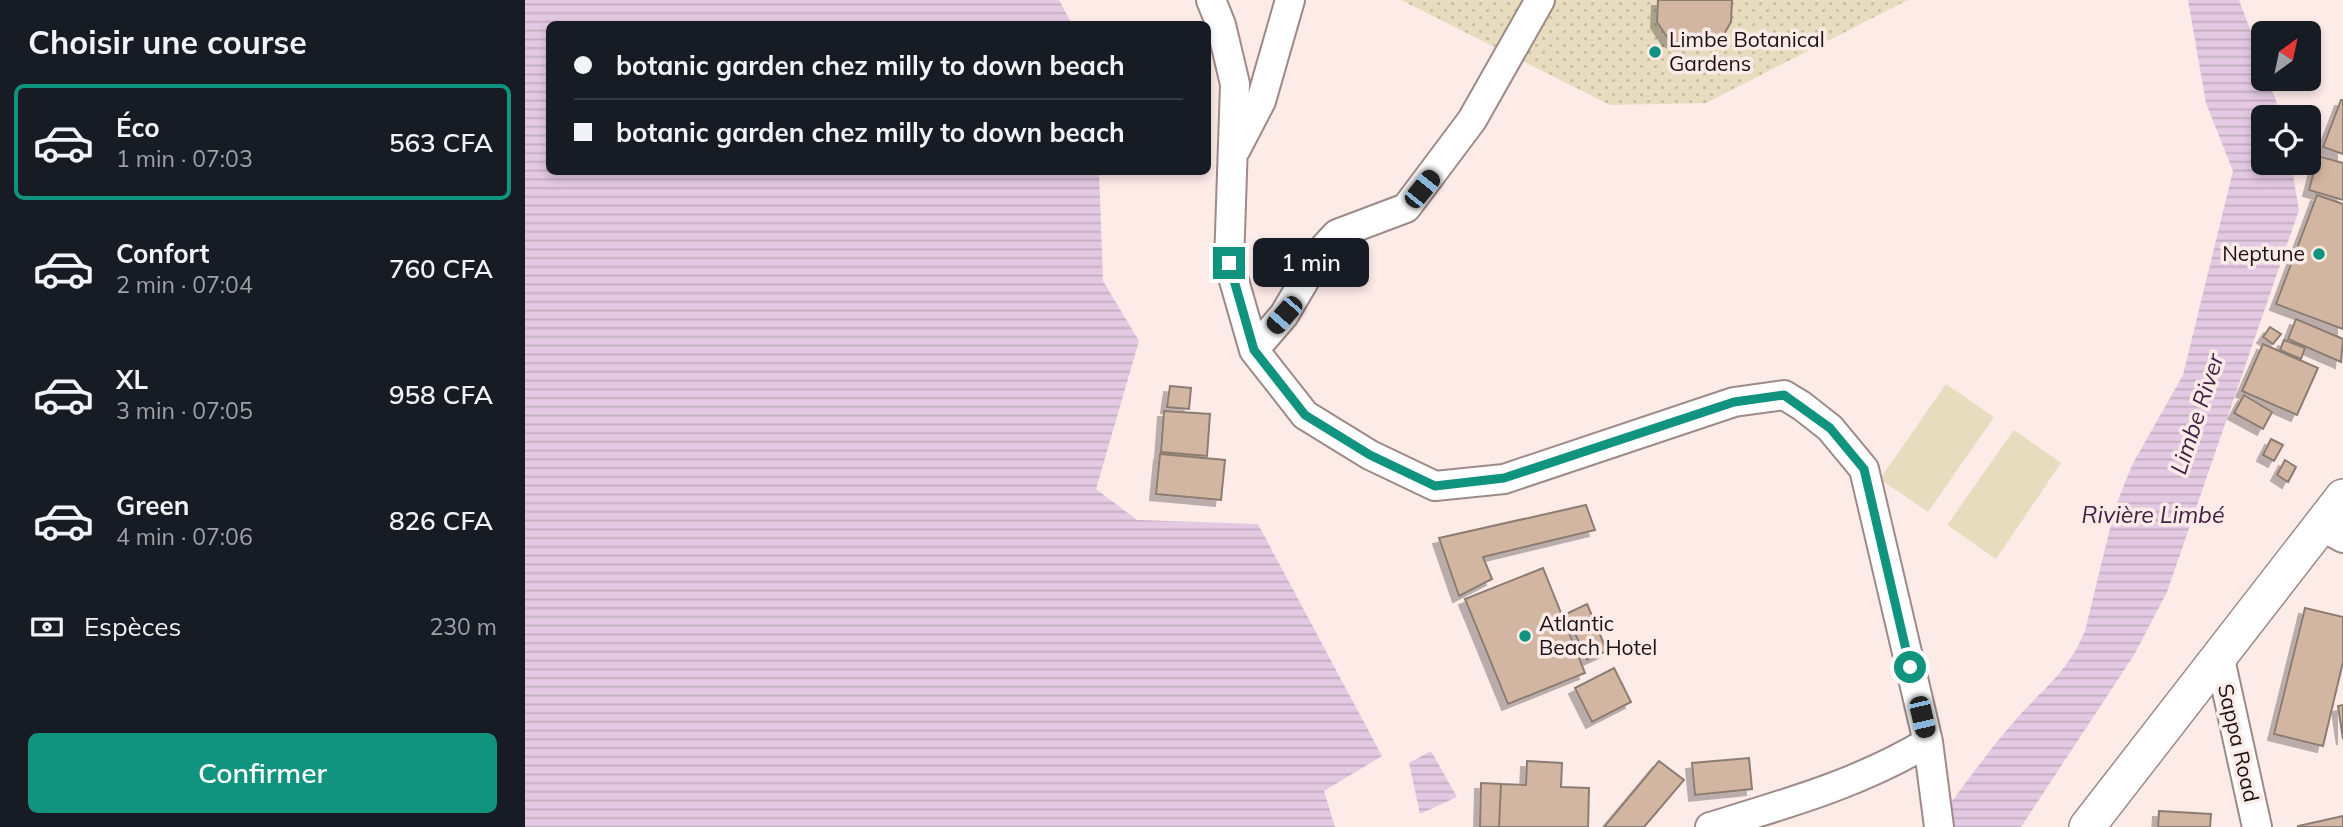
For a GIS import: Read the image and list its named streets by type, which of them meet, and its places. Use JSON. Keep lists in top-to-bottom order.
{
  "streets": {
    "street": ["Sappa Road"]
  },
  "water": ["Limbe River", "Rivière Limbé"],
  "places": ["Limbe Botanical Gardens", "Neptune", "Atlantic Beach Hotel"],
  "north": "top right",
  "page": {
    "heading": "Choisir une course",
    "banner": ["botanic garden chez milly to down beach", "botanic garden chez milly to down beach"],
    "list": [
      {
        "name": "Éco",
        "note": "1 min · 07:03",
        "value": "563 CFA"
      },
      {
        "name": "Confort",
        "note": "2 min · 07:04",
        "value": "760 CFA"
      },
      {
        "name": "XL",
        "note": "3 min · 07:05",
        "value": "958 CFA"
      },
      {
        "name": "Green",
        "note": "4 min · 07:06",
        "value": "826 CFA"
      }
    ],
    "bubble": "1 min",
    "pay": ["Espèces", "230 m"],
    "buttons": "Confirmer"
  }
}
